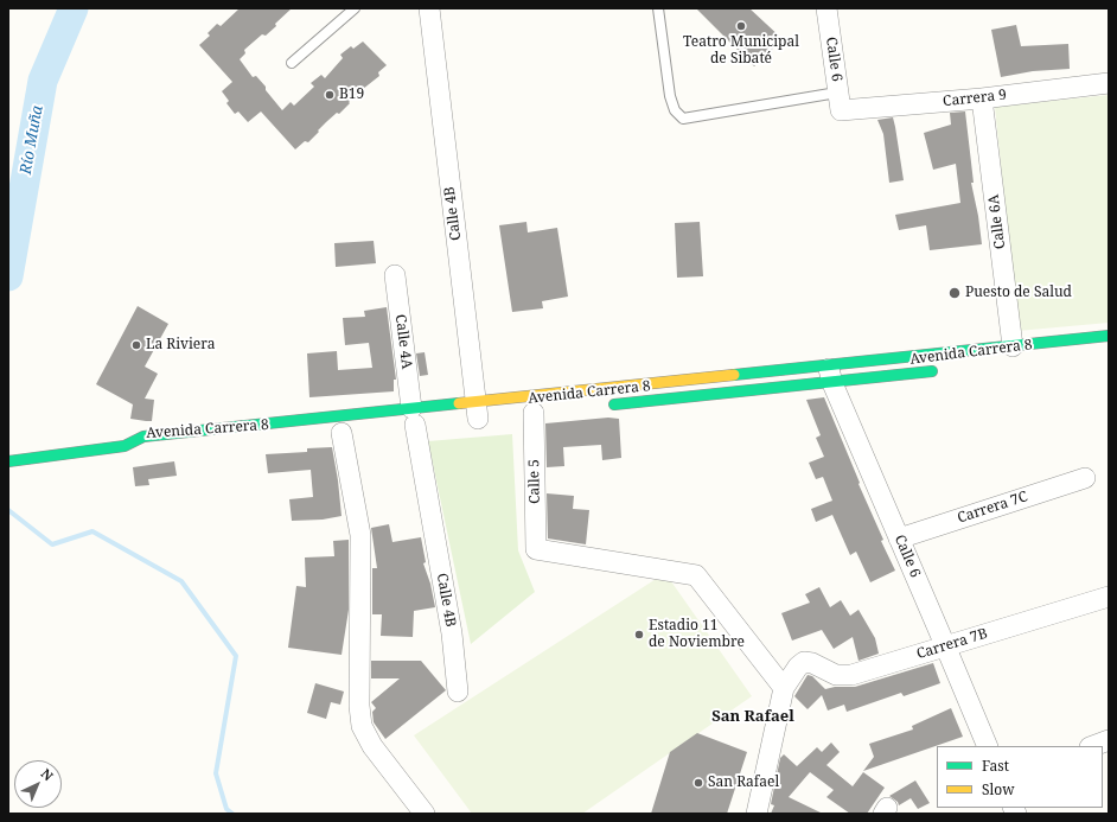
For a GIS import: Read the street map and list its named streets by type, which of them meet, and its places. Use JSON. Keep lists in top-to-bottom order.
{
  "streets": {
    "street": [
      "Calle 6",
      "Carrera 9",
      "Calle 4B",
      "Calle 6A",
      "Calle 4A",
      "Avenida Carrera 8",
      "Calle 5",
      "Carrera 7C",
      "Carrera 7B"
    ]
  },
  "crossings": [
    ["Calle 6", "Carrera 9"],
    ["Calle 6", "Avenida Carrera 8"],
    ["Calle 6", "Carrera 7C"],
    ["Calle 6", "Carrera 7B"],
    ["Carrera 9", "Calle 6A"],
    ["Calle 4B", "Calle 4A"],
    ["Calle 4B", "Avenida Carrera 8"],
    ["Calle 6A", "Avenida Carrera 8"],
    ["Calle 4A", "Avenida Carrera 8"],
    ["Calle 5", "Carrera 7B"]
  ],
  "districts": ["San Rafael"],
  "water": ["Río Muña"],
  "places": [
    "Teatro Municipal de Sibaté",
    "B19",
    "Puesto de Salud",
    "La Riviera",
    "Estadio 11 de Noviembre",
    "San Rafael"
  ],
  "legend": ["Fast", "Slow"],
  "north": "top right"
}
